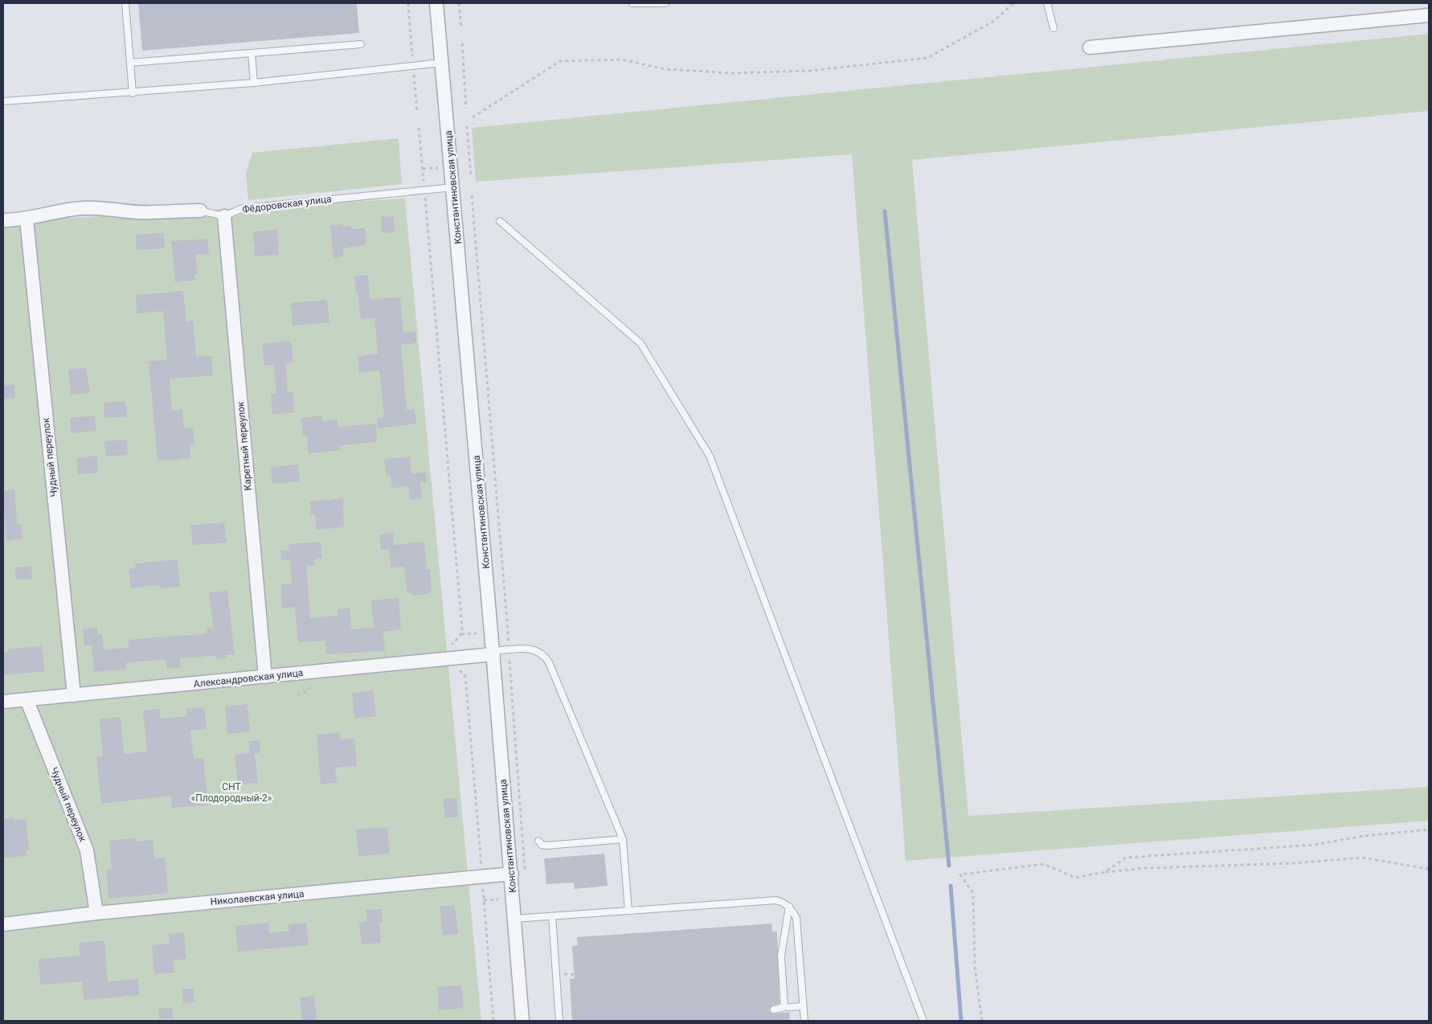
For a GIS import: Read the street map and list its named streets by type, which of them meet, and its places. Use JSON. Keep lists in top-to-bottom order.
{
  "streets": {
    "street": [
      "Константиновская улица",
      "Каретный переулок",
      "Чудный переулок",
      "Александровская улица",
      "Николаевская улица"
    ],
    "lane": ["Фёдоровская улица"]
  },
  "crossings": [
    ["Константиновская улица", "Фёдоровская улица"],
    ["Константиновская улица", "Александровская улица"],
    ["Константиновская улица", "Николаевская улица"],
    ["Фёдоровская улица", "Каретный переулок"],
    ["Каретный переулок", "Александровская улица"],
    ["Чудный переулок", "Александровская улица"],
    ["Чудный переулок", "Николаевская улица"]
  ],
  "parks": ["СНТ «Плодородный-2»"]
}
